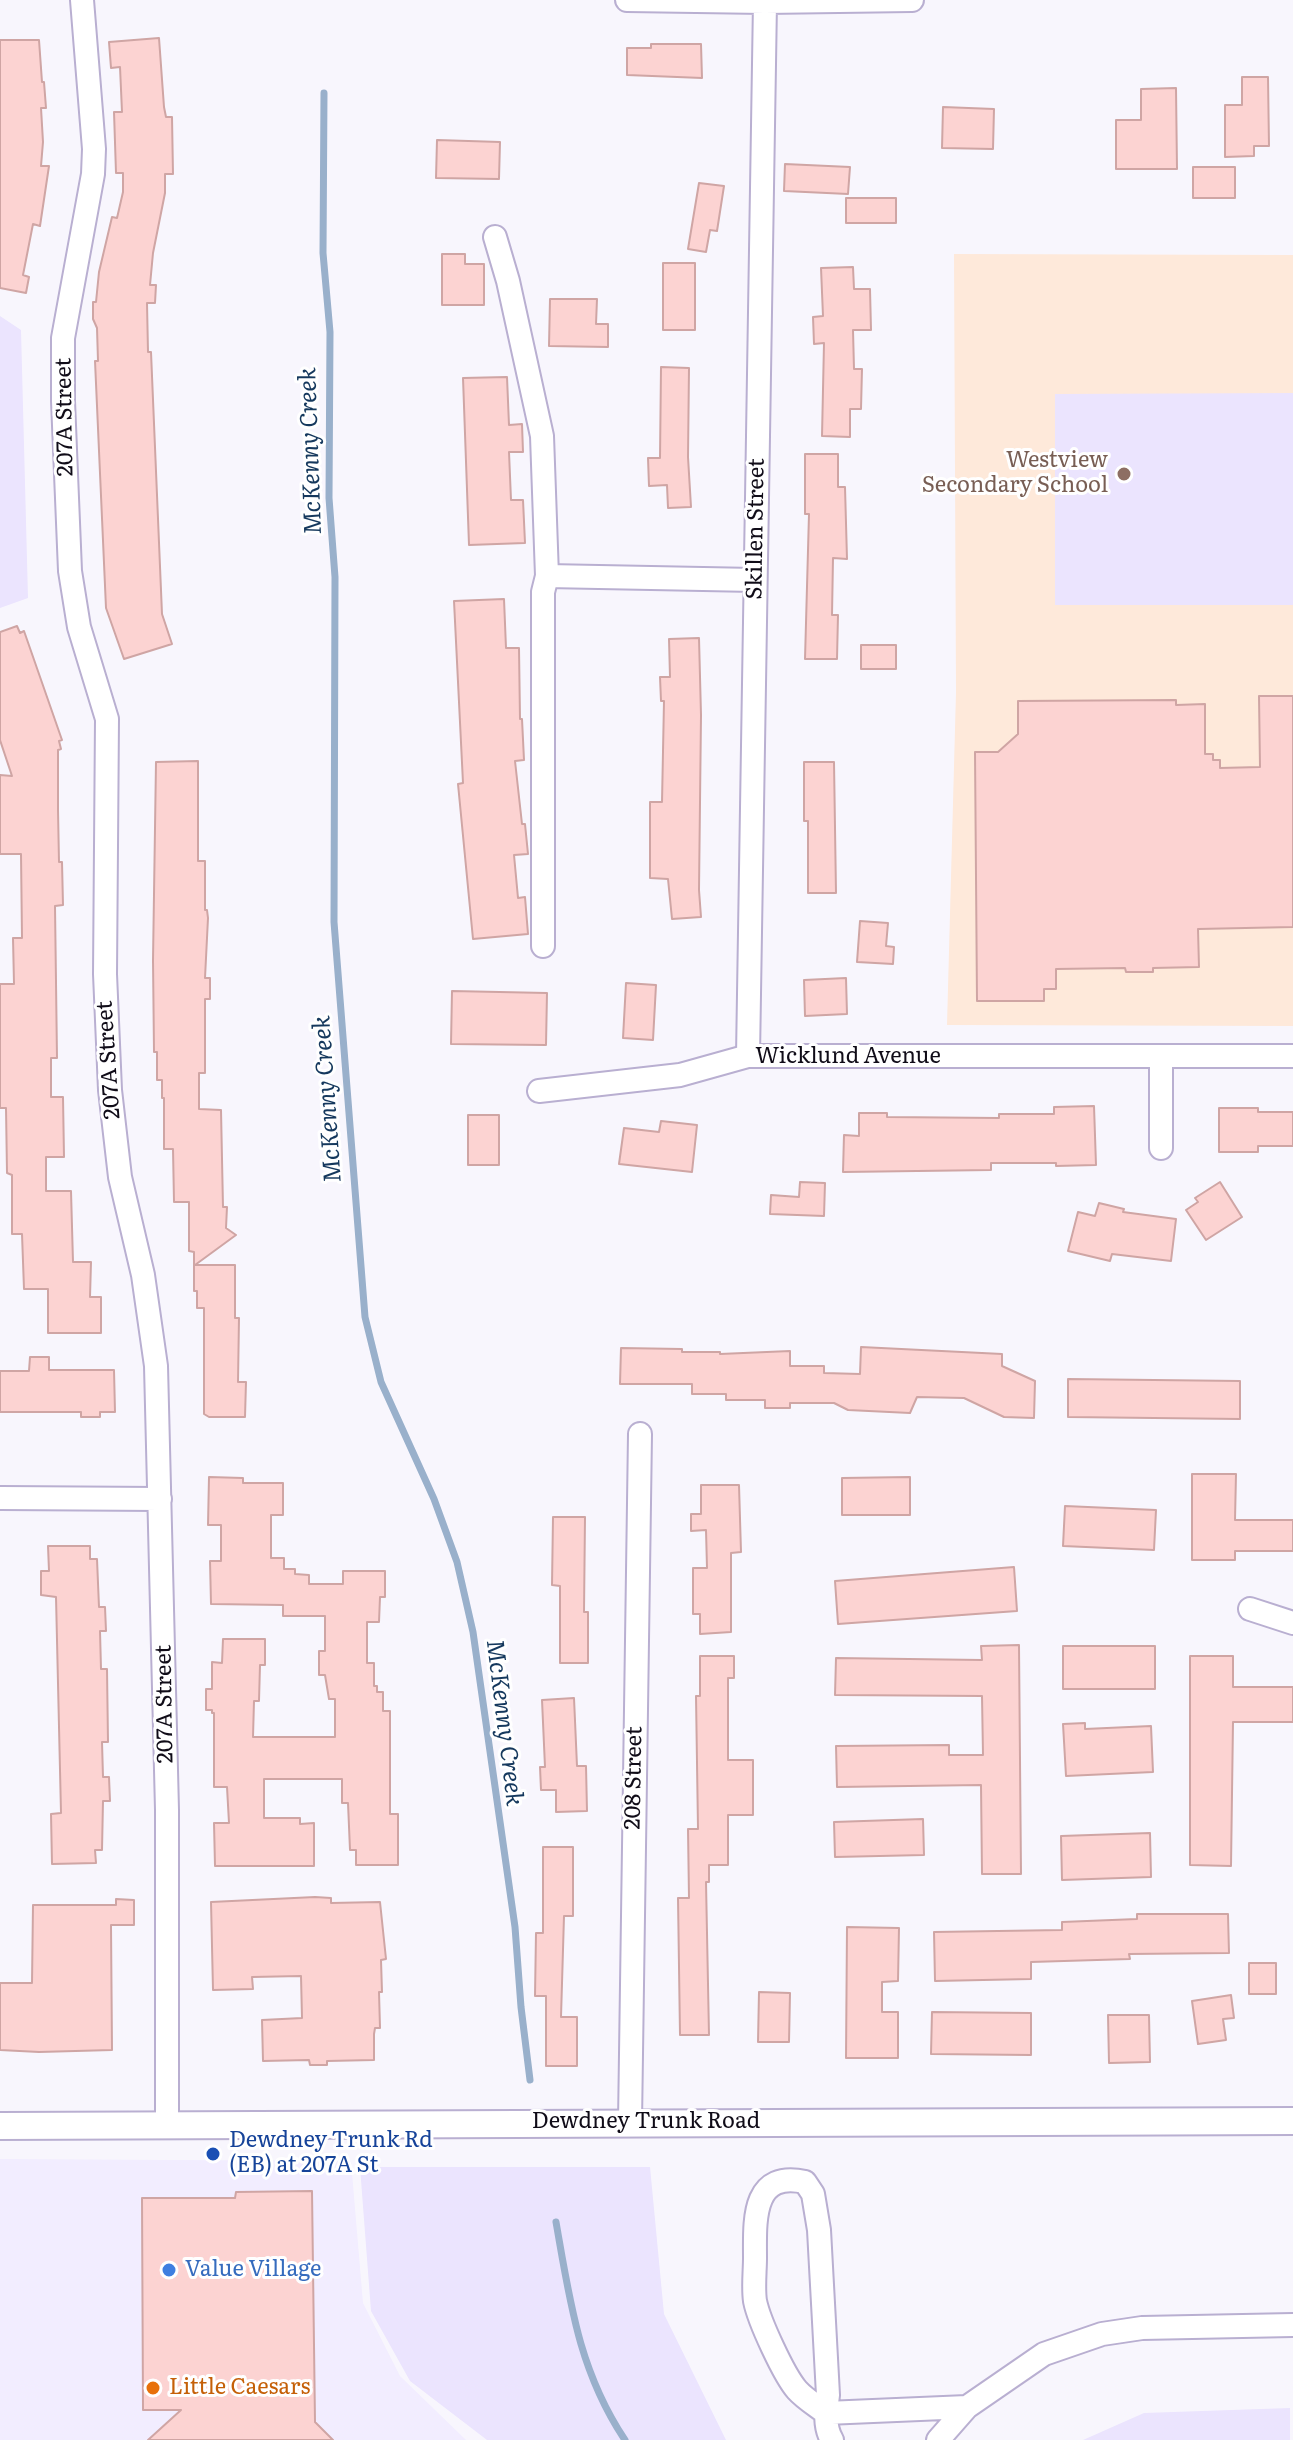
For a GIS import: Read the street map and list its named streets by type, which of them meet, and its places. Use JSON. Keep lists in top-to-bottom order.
{
  "streets": {
    "main road": ["Dewdney Trunk Road"],
    "street": [
      "207A Street",
      "Skillen Street",
      "Wicklund Avenue",
      "208 Street"
    ]
  },
  "crossings": [
    ["207A Street", "Dewdney Trunk Road"],
    ["Skillen Street", "Wicklund Avenue"],
    ["208 Street", "Dewdney Trunk Road"]
  ],
  "water": ["McKenny Creek"],
  "places": [
    "Westview Secondary School",
    "Dewdney Trunk Rd (EB) at 207A St",
    "Value Village",
    "Little Caesars"
  ]
}
